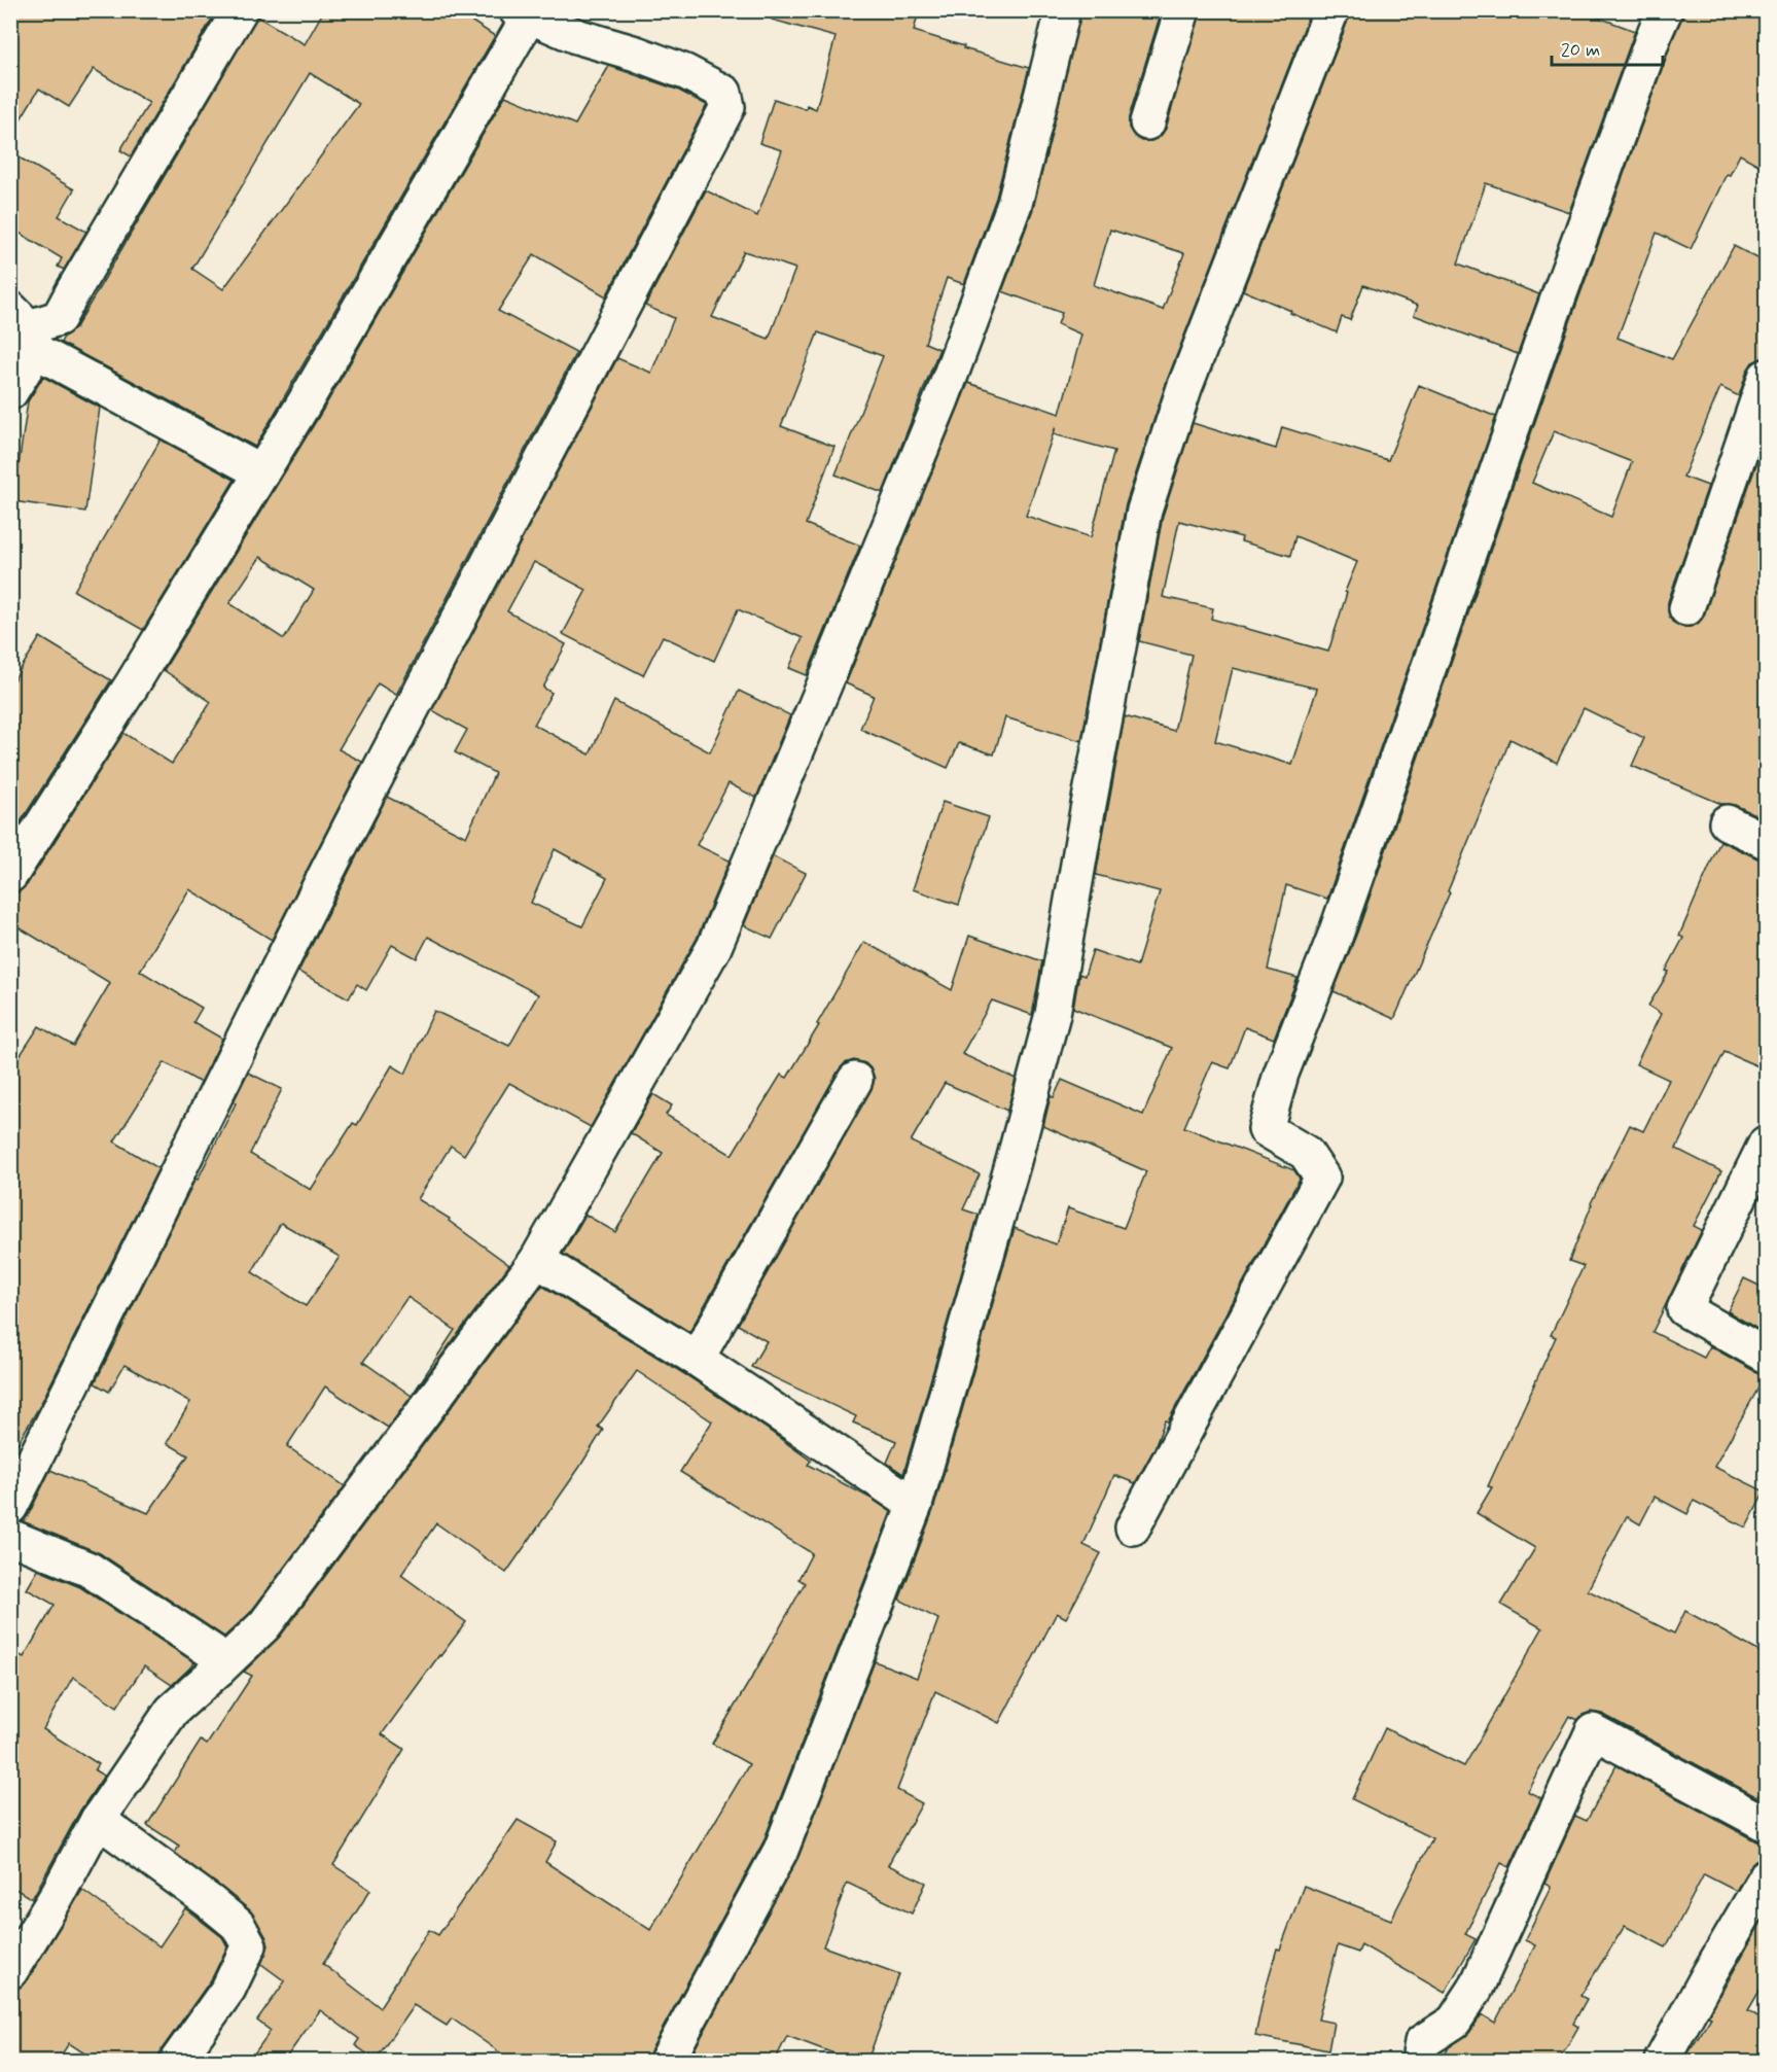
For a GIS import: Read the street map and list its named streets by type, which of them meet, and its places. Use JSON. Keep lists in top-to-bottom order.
{
  "scale_bar": "20 m"
}
